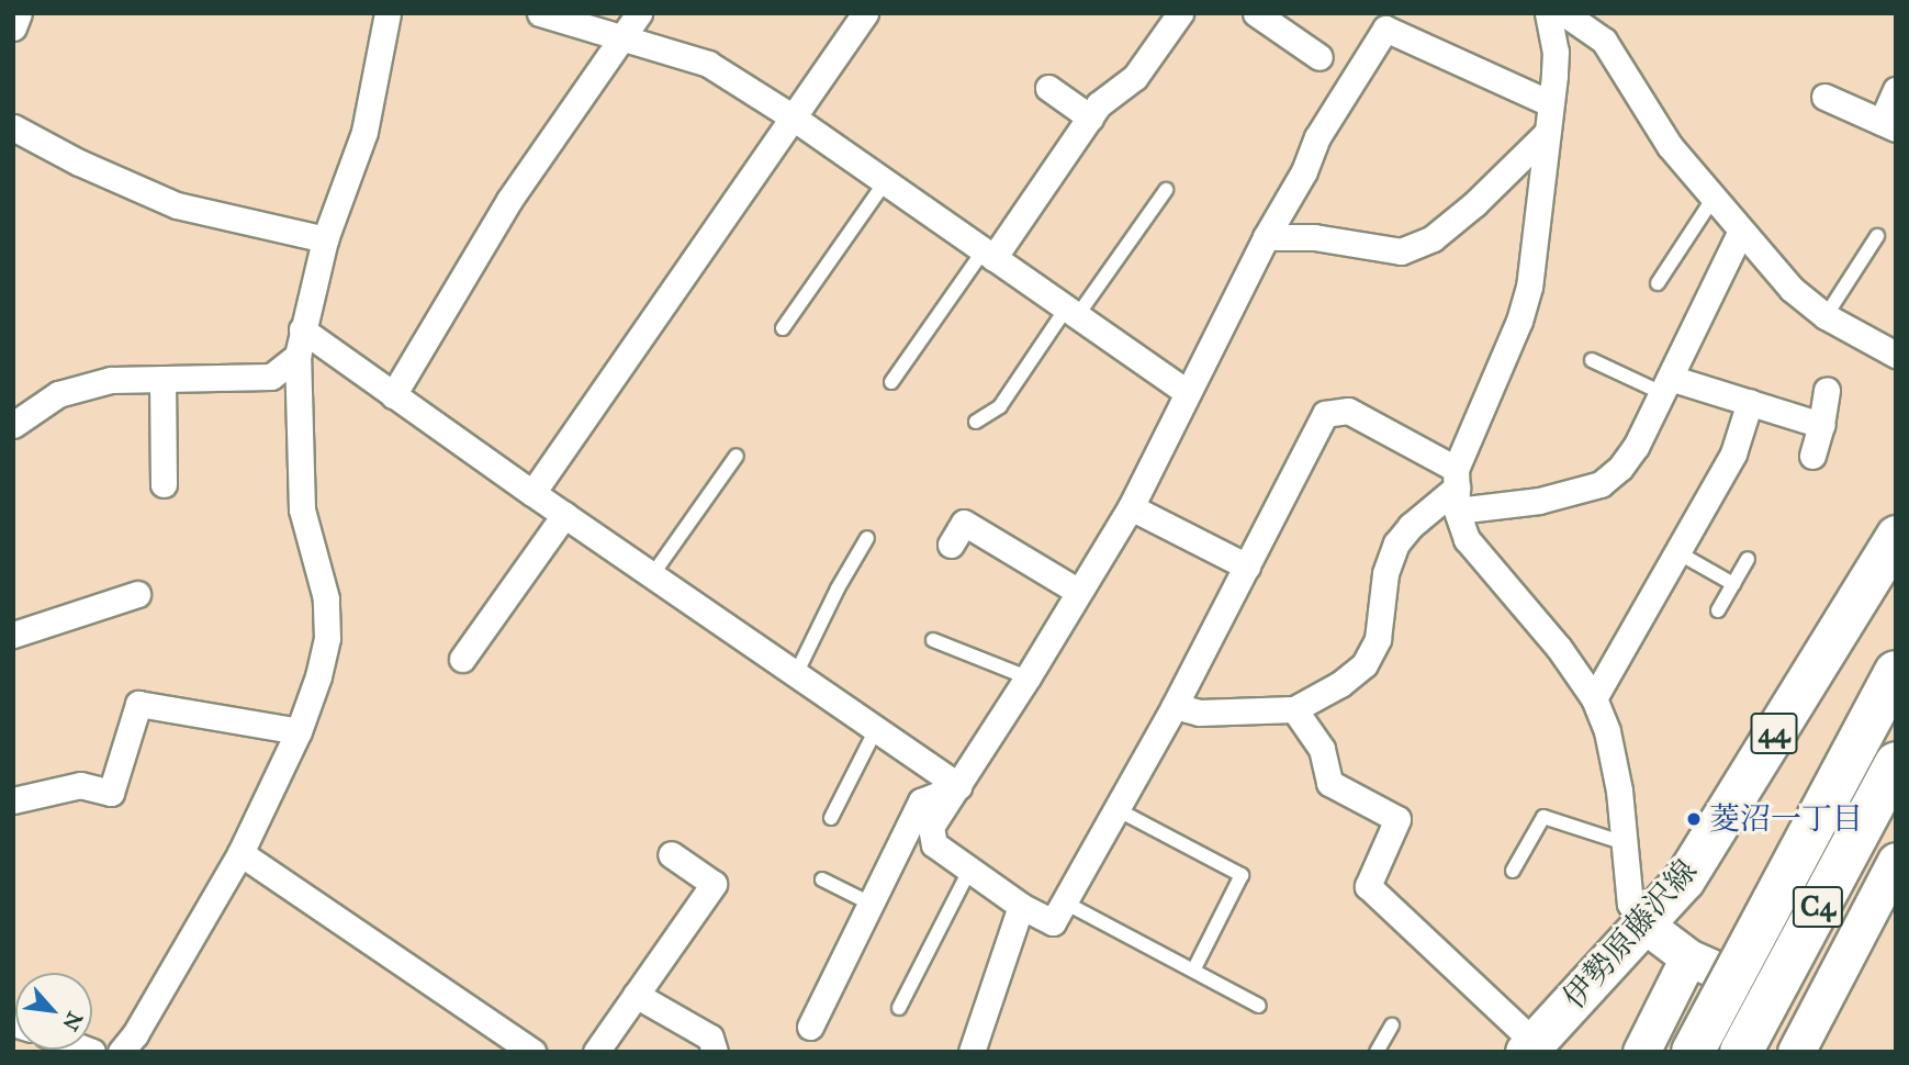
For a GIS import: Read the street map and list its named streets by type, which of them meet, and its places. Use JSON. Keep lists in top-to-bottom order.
{
  "streets": {
    "highway": ["C4"],
    "main road": ["44", "伊勢原藤沢線"]
  },
  "places": ["菱沼一丁目"],
  "north": "bottom right"
}
